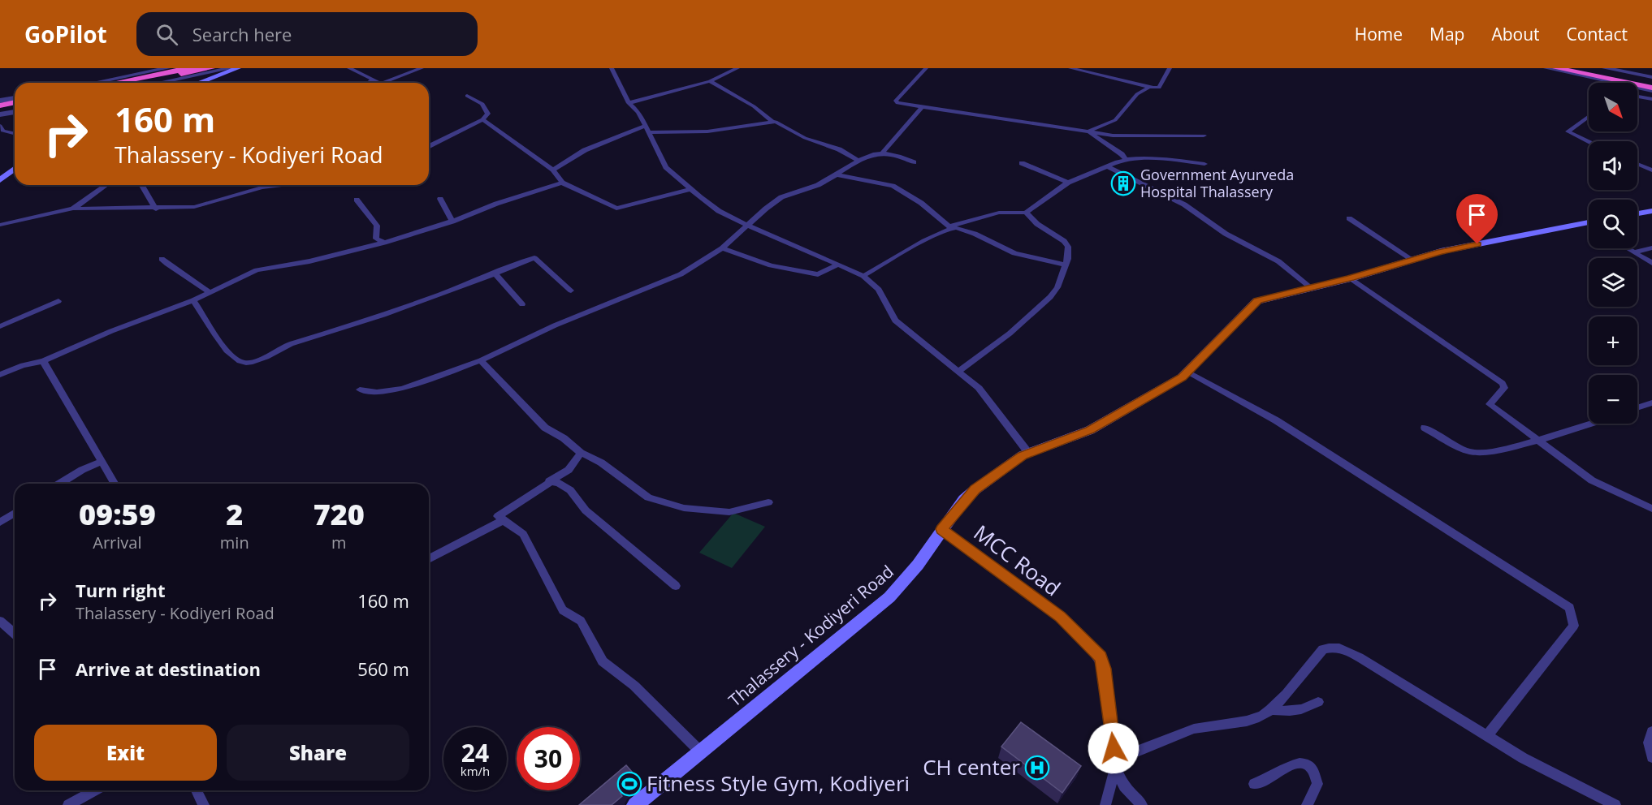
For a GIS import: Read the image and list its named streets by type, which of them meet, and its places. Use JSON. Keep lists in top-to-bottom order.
{
  "streets": {
    "main road": ["Thalassery - Kodiyeri Road"],
    "street": ["MCC Road"]
  },
  "crossings": [
    ["MCC Road", "Thalassery - Kodiyeri Road"]
  ],
  "places": {
    "building": ["Government Ayurveda Hospital Thalassery"],
    "hospital": ["CH center"],
    "sports": ["Fitness Style Gym, Kodiyeri"]
  },
  "north": "bottom right",
  "page": {
    "header": "GoPilot",
    "search": "Search here",
    "nav": [
      "Home",
      "Map",
      "About",
      "Contact"
    ],
    "map_buttons": ["+", "−"],
    "turn": ["160 m", "Thalassery - Kodiyeri Road"],
    "eta": [
      "09:59",
      "Arrival",
      "2",
      "min",
      "720",
      "m"
    ],
    "list": [
      {
        "name": "Turn right",
        "note": "Thalassery - Kodiyeri Road",
        "value": "160 m"
      },
      {
        "name": "Arrive at destination",
        "value": "560 m"
      }
    ],
    "buttons": ["Exit", "Share"],
    "speed": "24 km/h",
    "limit": "30"
  }
}
